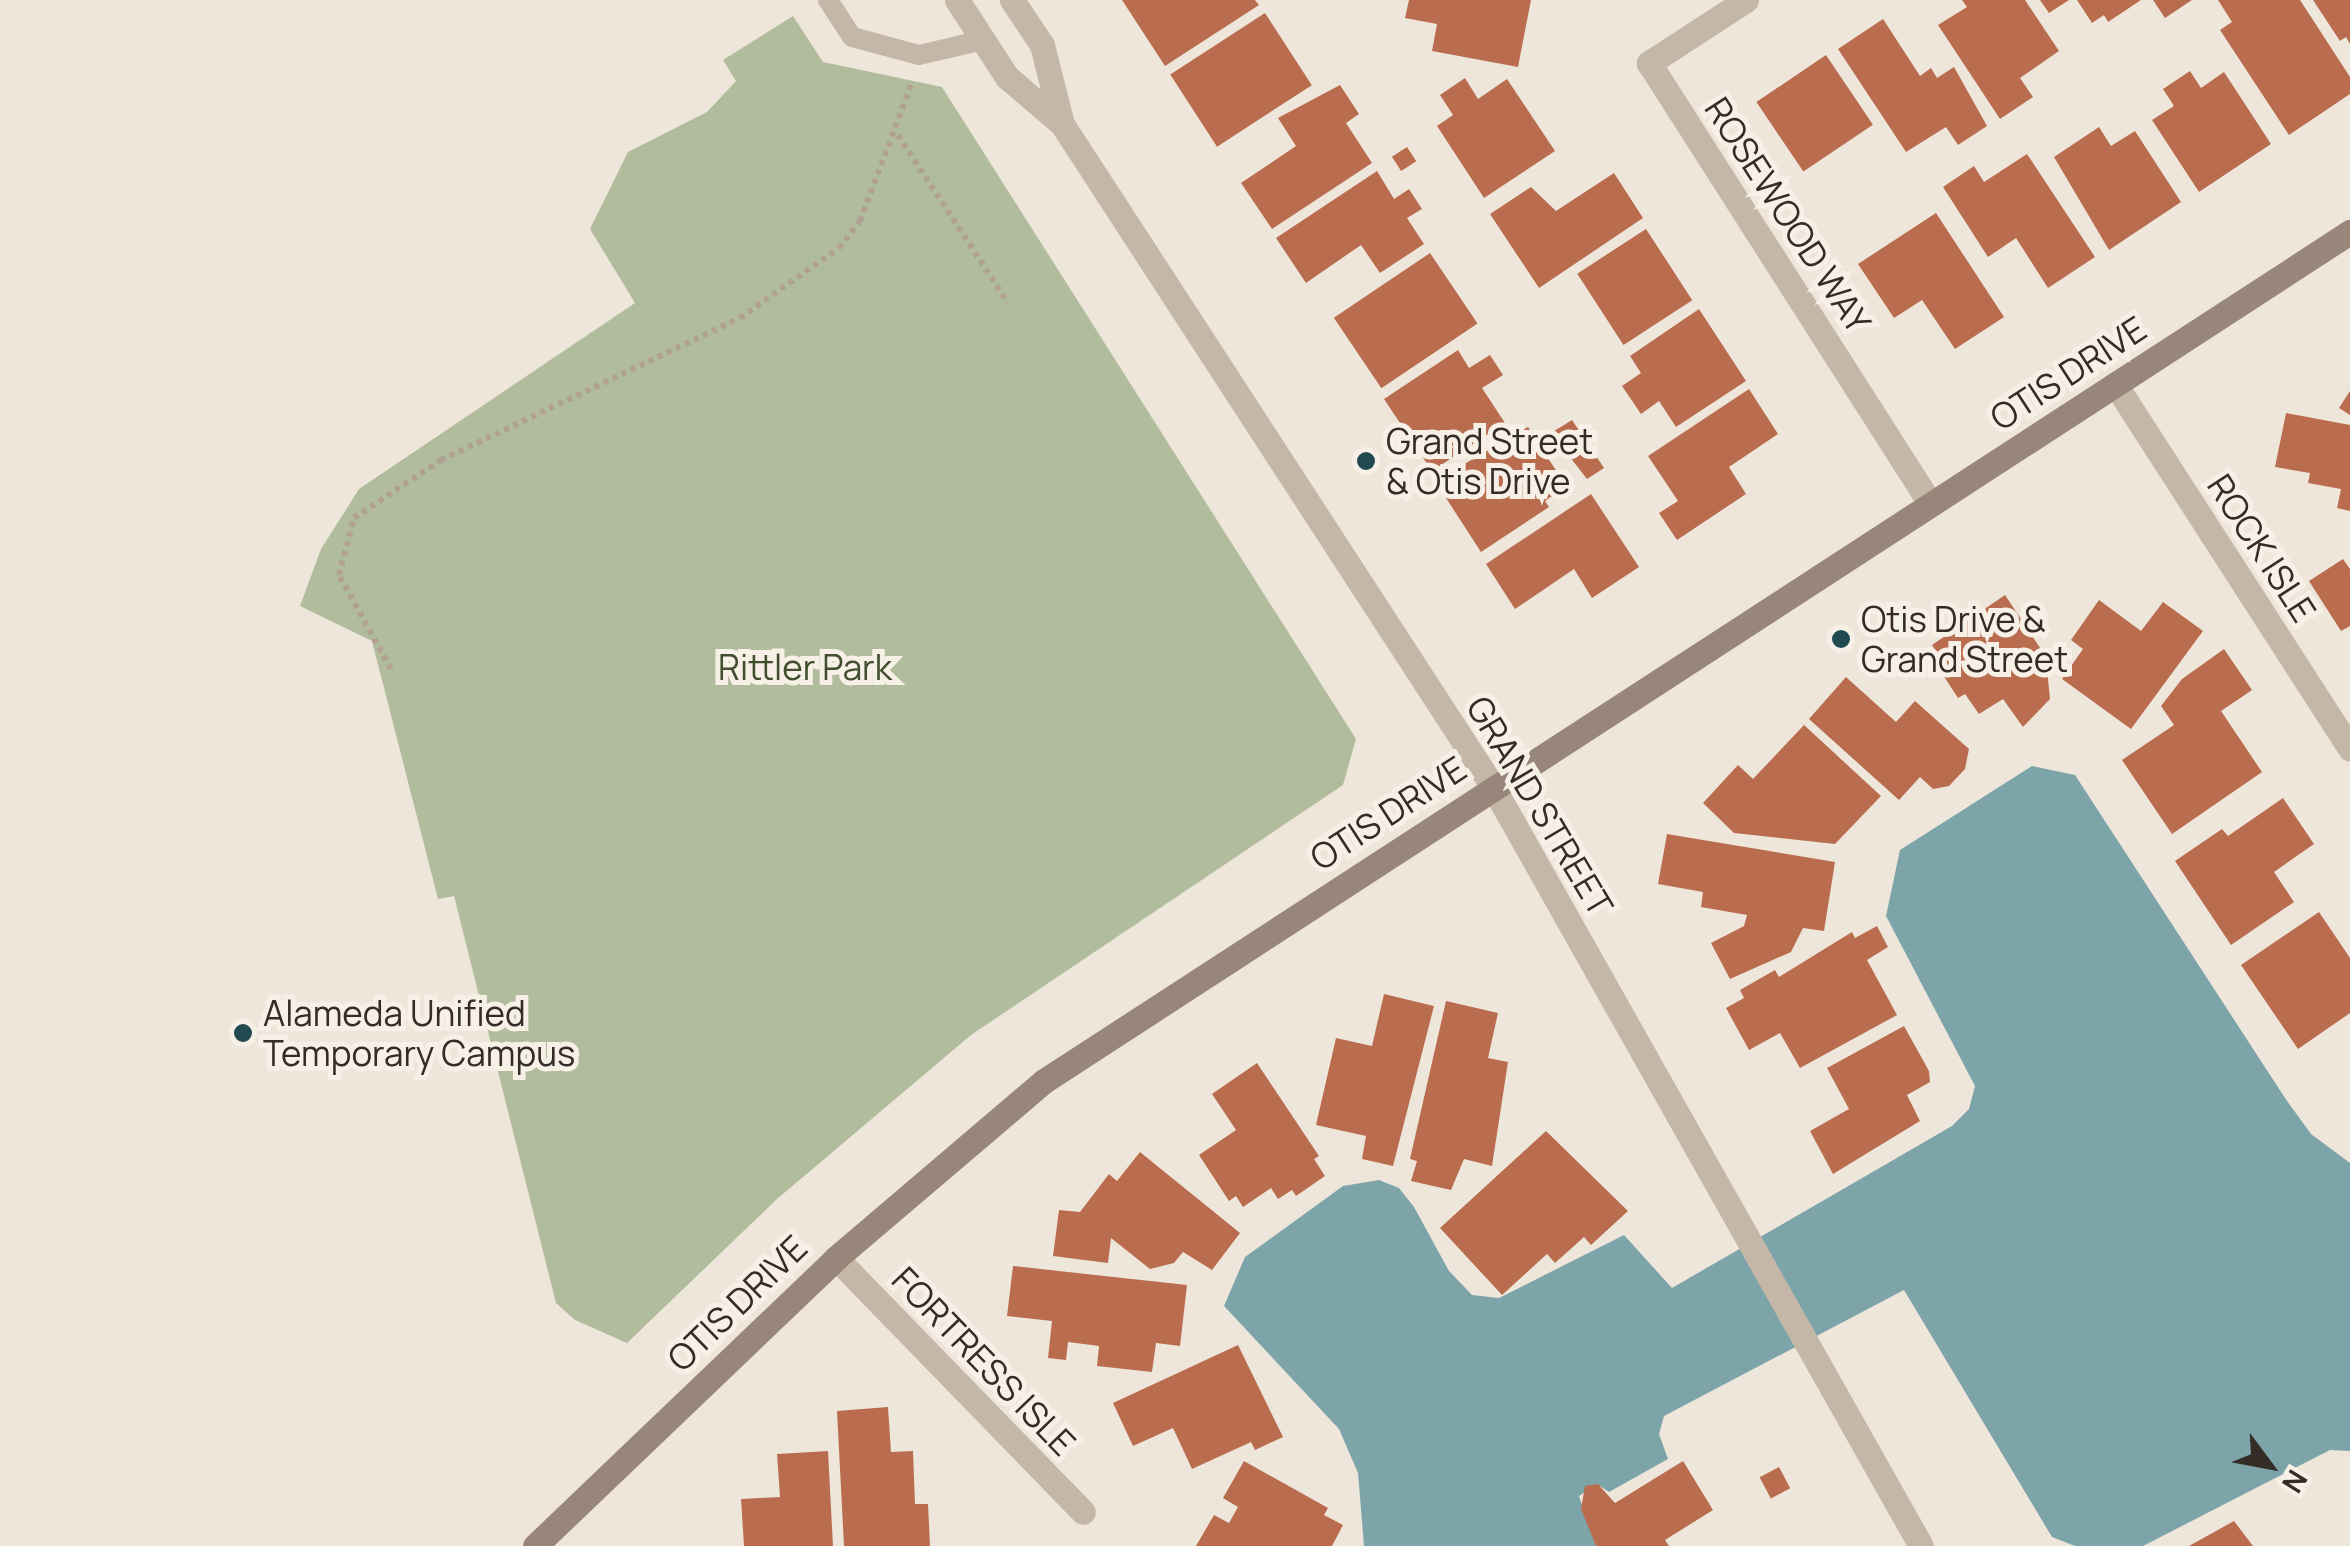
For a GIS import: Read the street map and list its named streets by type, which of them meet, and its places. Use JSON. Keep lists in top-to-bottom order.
{
  "streets": {
    "main road": ["OTIS DRIVE"],
    "street": [
      "ROSEWOOD WAY",
      "ROCK ISLE",
      "GRAND STREET",
      "FORTRESS ISLE"
    ]
  },
  "crossings": [
    ["ROSEWOOD WAY", "OTIS DRIVE"],
    ["OTIS DRIVE", "ROCK ISLE"],
    ["OTIS DRIVE", "GRAND STREET"],
    ["OTIS DRIVE", "FORTRESS ISLE"]
  ],
  "parks": ["Rittler Park"],
  "places": ["Grand Street & Otis Drive", "Otis Drive & Grand Street", "Alameda Unified Temporary Campus"],
  "north": "bottom right"
}
